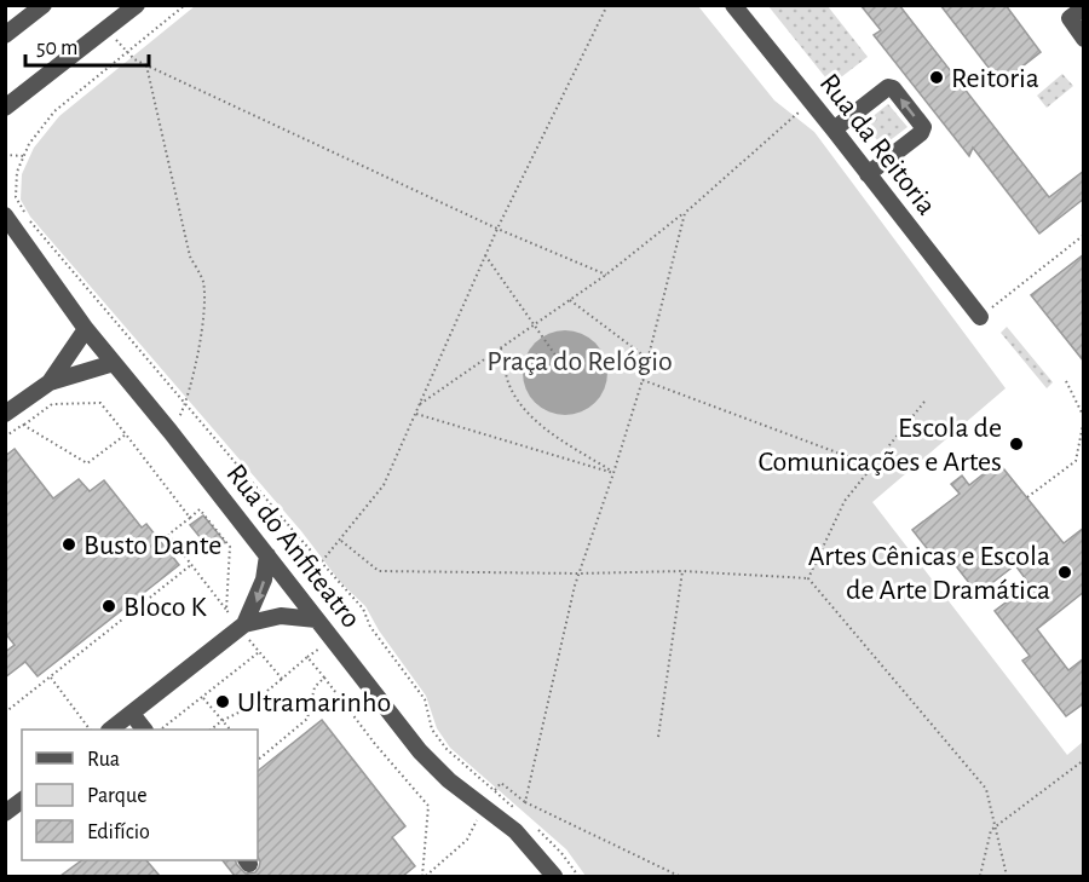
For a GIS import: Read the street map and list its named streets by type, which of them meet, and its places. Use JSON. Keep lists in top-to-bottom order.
{
  "streets": {
    "street": ["Rua da Reitoria", "Rua do Anfiteatro"]
  },
  "parks": ["Praça do Relógio"],
  "places": [
    "Reitoria",
    "Escola de Comunicações e Artes",
    "Busto Dante",
    "Artes Cênicas e Escola de Arte Dramática",
    "Bloco K",
    "Ultramarinho"
  ],
  "legend": ["Rua", "Parque", "Edifício"],
  "scale_bar": "50 m"
}
